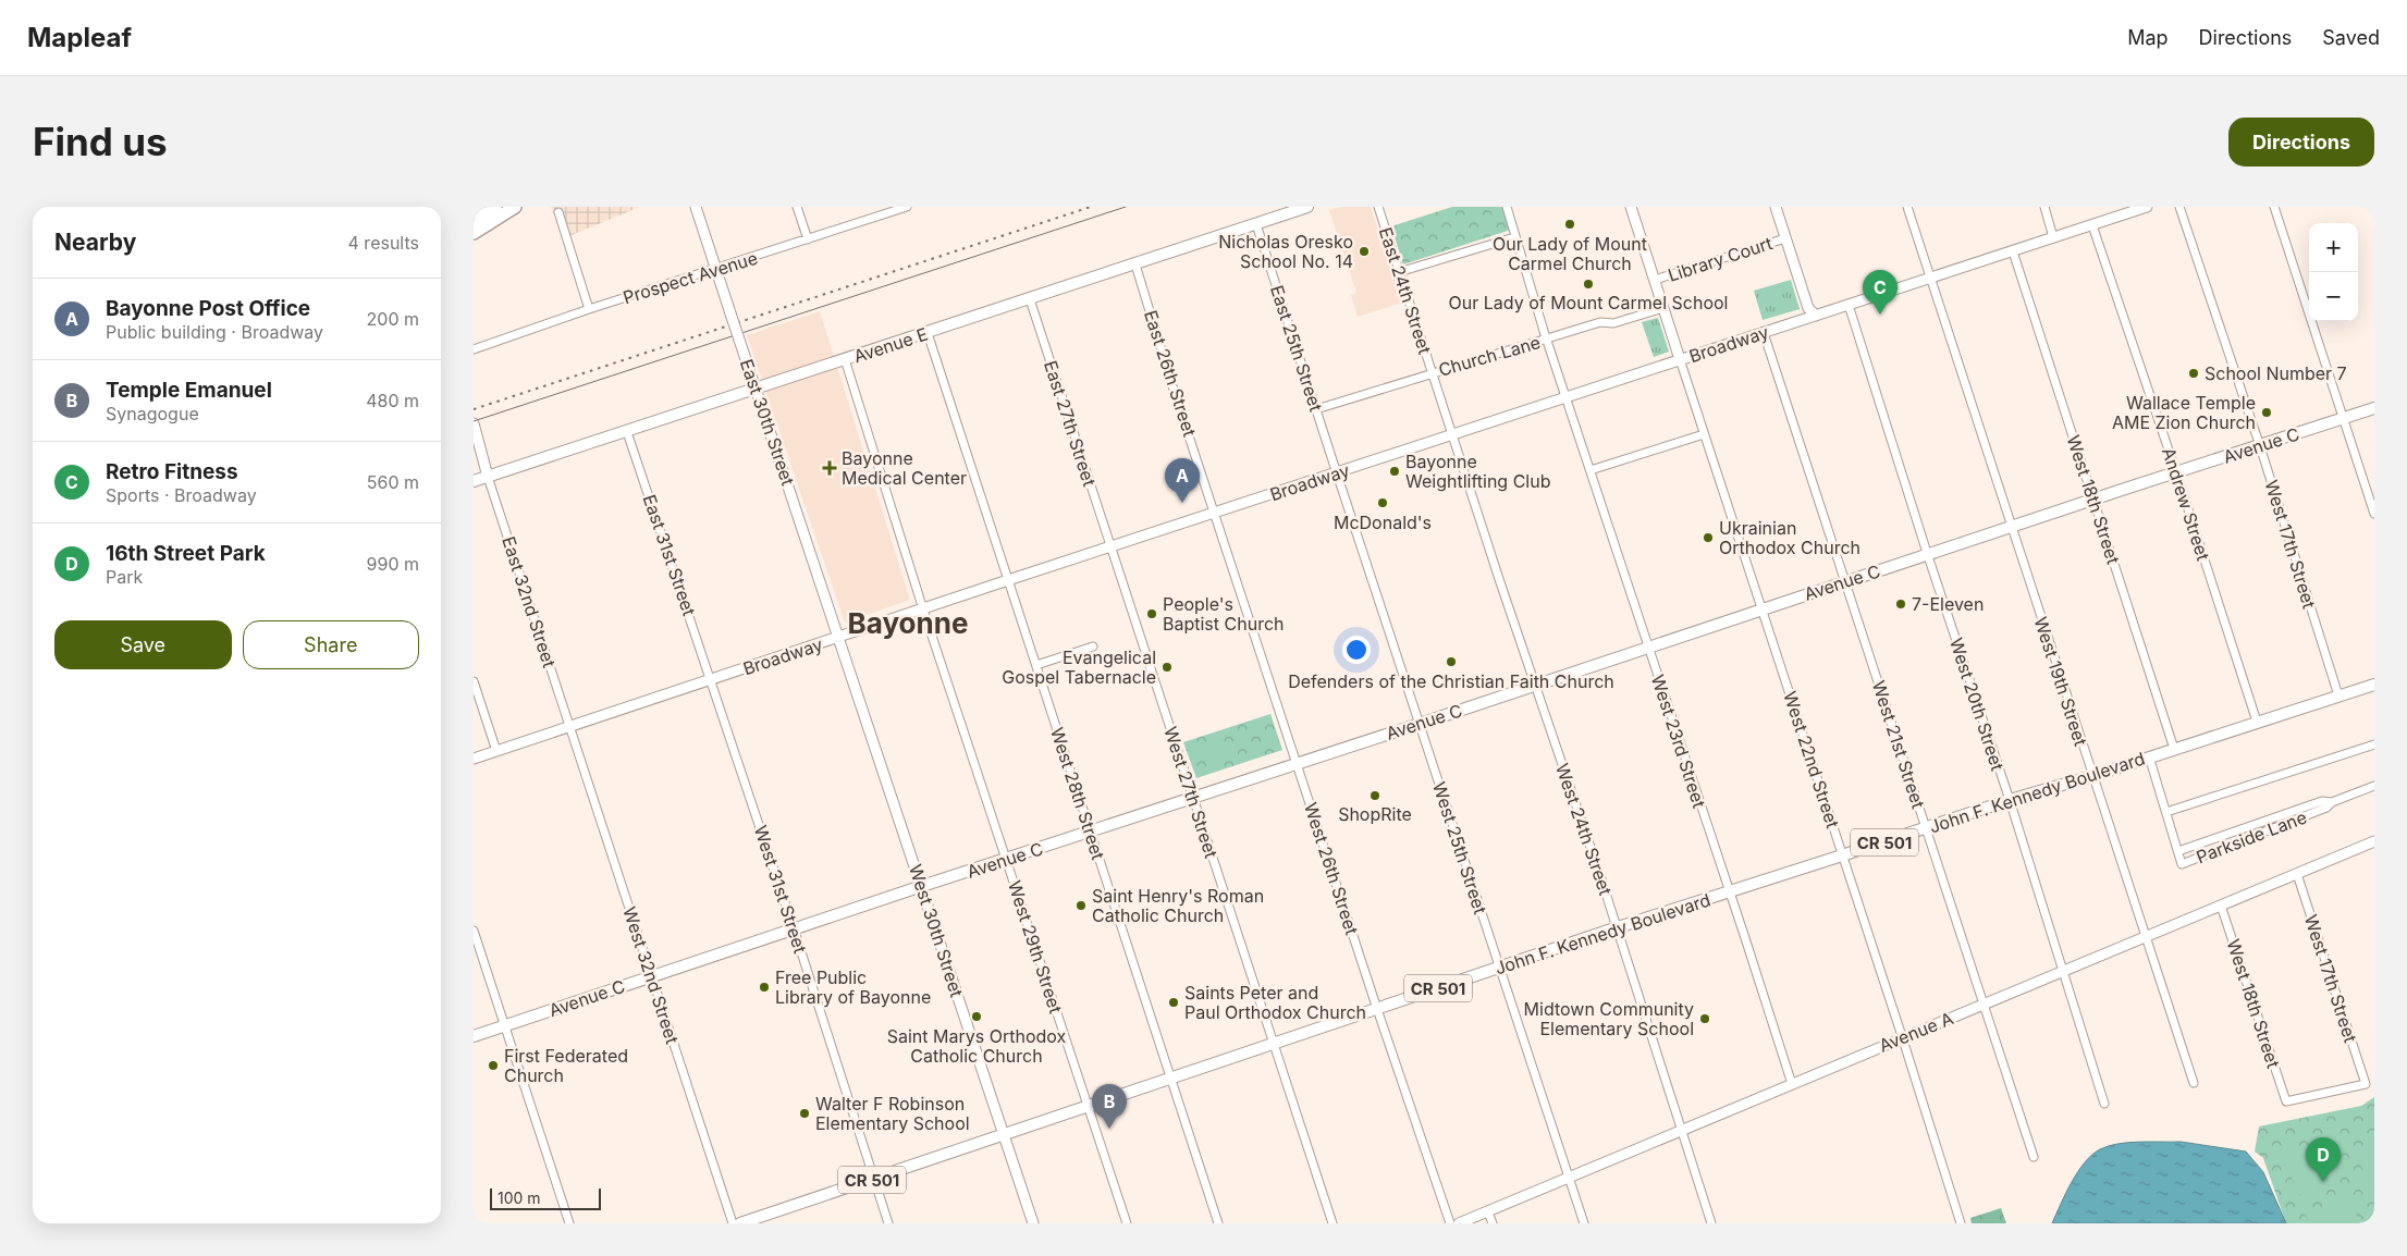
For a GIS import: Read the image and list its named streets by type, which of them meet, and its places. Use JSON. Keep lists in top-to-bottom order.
{
  "streets": {
    "main road": [
      "Avenue E",
      "Avenue C",
      "John F. Kennedy Boulevard",
      "CR 501"
    ],
    "street": [
      "Library Court",
      "Prospect Avenue",
      "East 24th Street",
      "Broadway",
      "East 25th Street",
      "Church Lane",
      "East 26th Street",
      "East 30th Street",
      "East 27th Street",
      "West 18th Street",
      "Andrew Street",
      "West 17th Street",
      "East 31st Street",
      "East 32nd Street",
      "West 19th Street",
      "West 20th Street",
      "West 23rd Street",
      "West 21st Street",
      "West 22nd Street",
      "West 27th Street",
      "West 28th Street",
      "West 24th Street",
      "Parkside Lane",
      "West 25th Street",
      "West 26th Street",
      "West 31st Street",
      "West 30th Street",
      "West 29th Street",
      "West 32nd Street",
      "Avenue A"
    ]
  },
  "crossings": [
    ["Prospect Avenue", "East 30th Street"],
    ["East 24th Street", "Broadway"],
    ["East 24th Street", "Church Lane"],
    ["East 24th Street", "West 24th Street"],
    ["Broadway", "East 25th Street"],
    ["Broadway", "East 26th Street"],
    ["Broadway", "East 30th Street"],
    ["Broadway", "East 27th Street"],
    ["Broadway", "West 18th Street"],
    ["Broadway", "Andrew Street"],
    ["Broadway", "East 31st Street"],
    ["Broadway", "East 32nd Street"],
    ["Broadway", "West 19th Street"],
    ["Broadway", "West 20th Street"],
    ["Broadway", "West 23rd Street"],
    ["Broadway", "West 21st Street"],
    ["Broadway", "West 22nd Street"],
    ["Broadway", "West 27th Street"],
    ["Broadway", "West 28th Street"],
    ["Broadway", "West 24th Street"],
    ["Broadway", "West 25th Street"],
    ["Broadway", "West 26th Street"],
    ["Broadway", "West 31st Street"],
    ["Broadway", "West 30th Street"],
    ["Broadway", "West 29th Street"],
    ["Broadway", "West 32nd Street"],
    ["Avenue E", "East 25th Street"],
    ["Avenue E", "East 26th Street"],
    ["Avenue E", "East 30th Street"],
    ["Avenue E", "East 27th Street"],
    ["Avenue E", "East 31st Street"],
    ["Avenue E", "East 32nd Street"],
    ["Avenue E", "West 28th Street"],
    ["Avenue E", "West 29th Street"],
    ["East 25th Street", "Church Lane"],
    ["East 25th Street", "West 25th Street"],
    ["Church Lane", "West 23rd Street"],
    ["East 26th Street", "West 26th Street"],
    ["East 30th Street", "West 30th Street"],
    ["East 27th Street", "West 27th Street"],
    ["Avenue C", "West 18th Street"],
    ["Avenue C", "Andrew Street"],
    ["Avenue C", "West 17th Street"],
    ["Avenue C", "West 19th Street"],
    ["Avenue C", "West 20th Street"],
    ["Avenue C", "West 23rd Street"],
    ["Avenue C", "West 21st Street"],
    ["Avenue C", "West 22nd Street"],
    ["Avenue C", "West 27th Street"],
    ["Avenue C", "West 28th Street"],
    ["Avenue C", "West 24th Street"],
    ["Avenue C", "West 25th Street"],
    ["Avenue C", "West 26th Street"],
    ["Avenue C", "West 31st Street"],
    ["Avenue C", "West 30th Street"],
    ["Avenue C", "West 29th Street"],
    ["Avenue C", "West 32nd Street"],
    ["West 18th Street", "West 17th Street"],
    ["West 18th Street", "John F. Kennedy Boulevard"],
    ["West 18th Street", "Avenue A"],
    ["Andrew Street", "John F. Kennedy Boulevard"],
    ["West 17th Street", "John F. Kennedy Boulevard"],
    ["West 17th Street", "Avenue A"],
    ["East 31st Street", "West 31st Street"],
    ["East 32nd Street", "West 32nd Street"],
    ["West 19th Street", "John F. Kennedy Boulevard"],
    ["West 19th Street", "Avenue A"],
    ["West 20th Street", "John F. Kennedy Boulevard"],
    ["West 20th Street", "Avenue A"],
    ["West 23rd Street", "John F. Kennedy Boulevard"],
    ["West 23rd Street", "Avenue A"],
    ["West 21st Street", "John F. Kennedy Boulevard"],
    ["West 21st Street", "Avenue A"],
    ["West 22nd Street", "John F. Kennedy Boulevard"],
    ["West 22nd Street", "Avenue A"],
    ["West 27th Street", "John F. Kennedy Boulevard"],
    ["John F. Kennedy Boulevard", "West 28th Street"],
    ["John F. Kennedy Boulevard", "West 24th Street"],
    ["John F. Kennedy Boulevard", "Parkside Lane"],
    ["John F. Kennedy Boulevard", "West 25th Street"],
    ["John F. Kennedy Boulevard", "West 26th Street"],
    ["John F. Kennedy Boulevard", "West 31st Street"],
    ["John F. Kennedy Boulevard", "West 30th Street"],
    ["John F. Kennedy Boulevard", "West 29th Street"],
    ["West 24th Street", "Avenue A"],
    ["West 25th Street", "Avenue A"]
  ],
  "districts": ["Bayonne"],
  "places": {
    "other": [
      "Our Lady of Mount Carmel Church",
      "Nicholas Oresko School No. 14",
      "Our Lady of Mount Carmel School",
      "School Number 7",
      "Wallace Temple AME Zion Church",
      "Bayonne Weightlifting Club",
      "McDonald's",
      "Ukrainian Orthodox Church",
      "7-Eleven",
      "People's Baptist Church",
      "Defenders of the Christian Faith Church",
      "Evangelical Gospel Tabernacle",
      "ShopRite",
      "Saint Henry's Roman Catholic Church",
      "Free Public Library of Bayonne",
      "Saints Peter and Paul Orthodox Church",
      "Saint Marys Orthodox Catholic Church",
      "Midtown Community Elementary School",
      "First Federated Church",
      "Walter F Robinson Elementary School"
    ],
    "health": ["Bayonne Medical Center"]
  },
  "scale_bar": "100 m",
  "page": {
    "header": "Mapleaf",
    "nav": ["Map", "Directions", "Saved"],
    "buttons": [
      "Directions",
      ["Save", "Share"]
    ],
    "title": "Find us",
    "heading": ["Nearby", "4 results"],
    "map_buttons": ["+", "−"],
    "pins": [
      "C",
      "A",
      "B",
      "D"
    ],
    "list": [
      {
        "mark": "A",
        "name": "Bayonne Post Office",
        "note": "Public building · Broadway",
        "value": "200 m"
      },
      {
        "mark": "B",
        "name": "Temple Emanuel",
        "note": "Synagogue",
        "value": "480 m"
      },
      {
        "mark": "C",
        "name": "Retro Fitness",
        "note": "Sports · Broadway",
        "value": "560 m"
      },
      {
        "mark": "D",
        "name": "16th Street Park",
        "note": "Park",
        "value": "990 m"
      }
    ],
    "scale": "100 m"
  }
}
